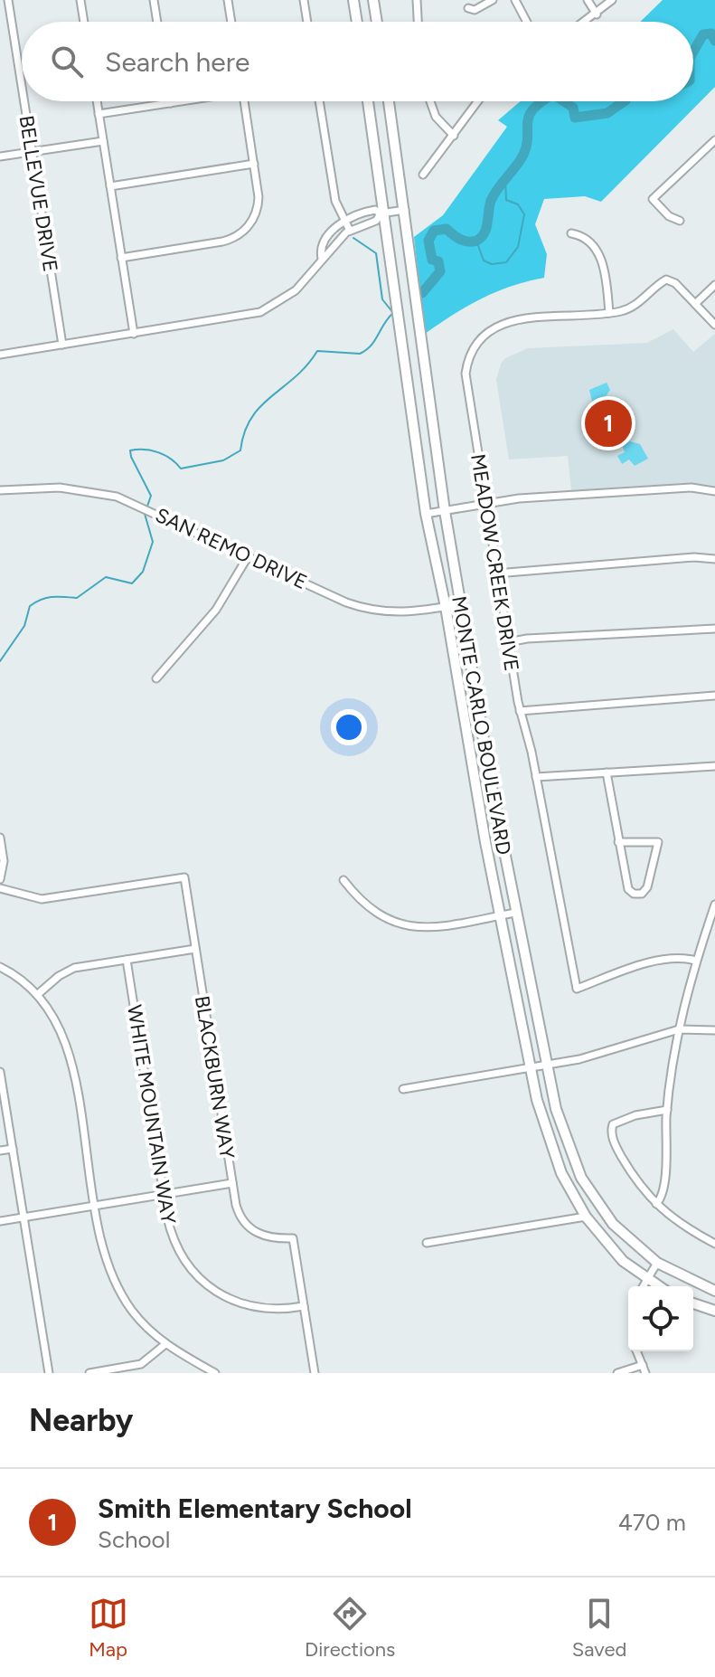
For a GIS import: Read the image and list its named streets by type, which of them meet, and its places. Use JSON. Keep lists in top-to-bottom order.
{
  "streets": {
    "main road": ["MONTE CARLO BOULEVARD"],
    "street": [
      "BELLEVUE DRIVE",
      "SAN REMO DRIVE",
      "MEADOW CREEK DRIVE",
      "BLACKBURN WAY",
      "WHITE MOUNTAIN WAY"
    ]
  },
  "crossings": [
    ["SAN REMO DRIVE", "MONTE CARLO BOULEVARD"],
    ["BLACKBURN WAY", "WHITE MOUNTAIN WAY"]
  ],
  "page": {
    "search": "Search here",
    "pins": "1",
    "heading": "Nearby",
    "list": [
      {
        "mark": "1",
        "name": "Smith Elementary School",
        "note": "School",
        "value": "470 m"
      }
    ],
    "nav": ["Map", "Directions", "Saved"]
  }
}
